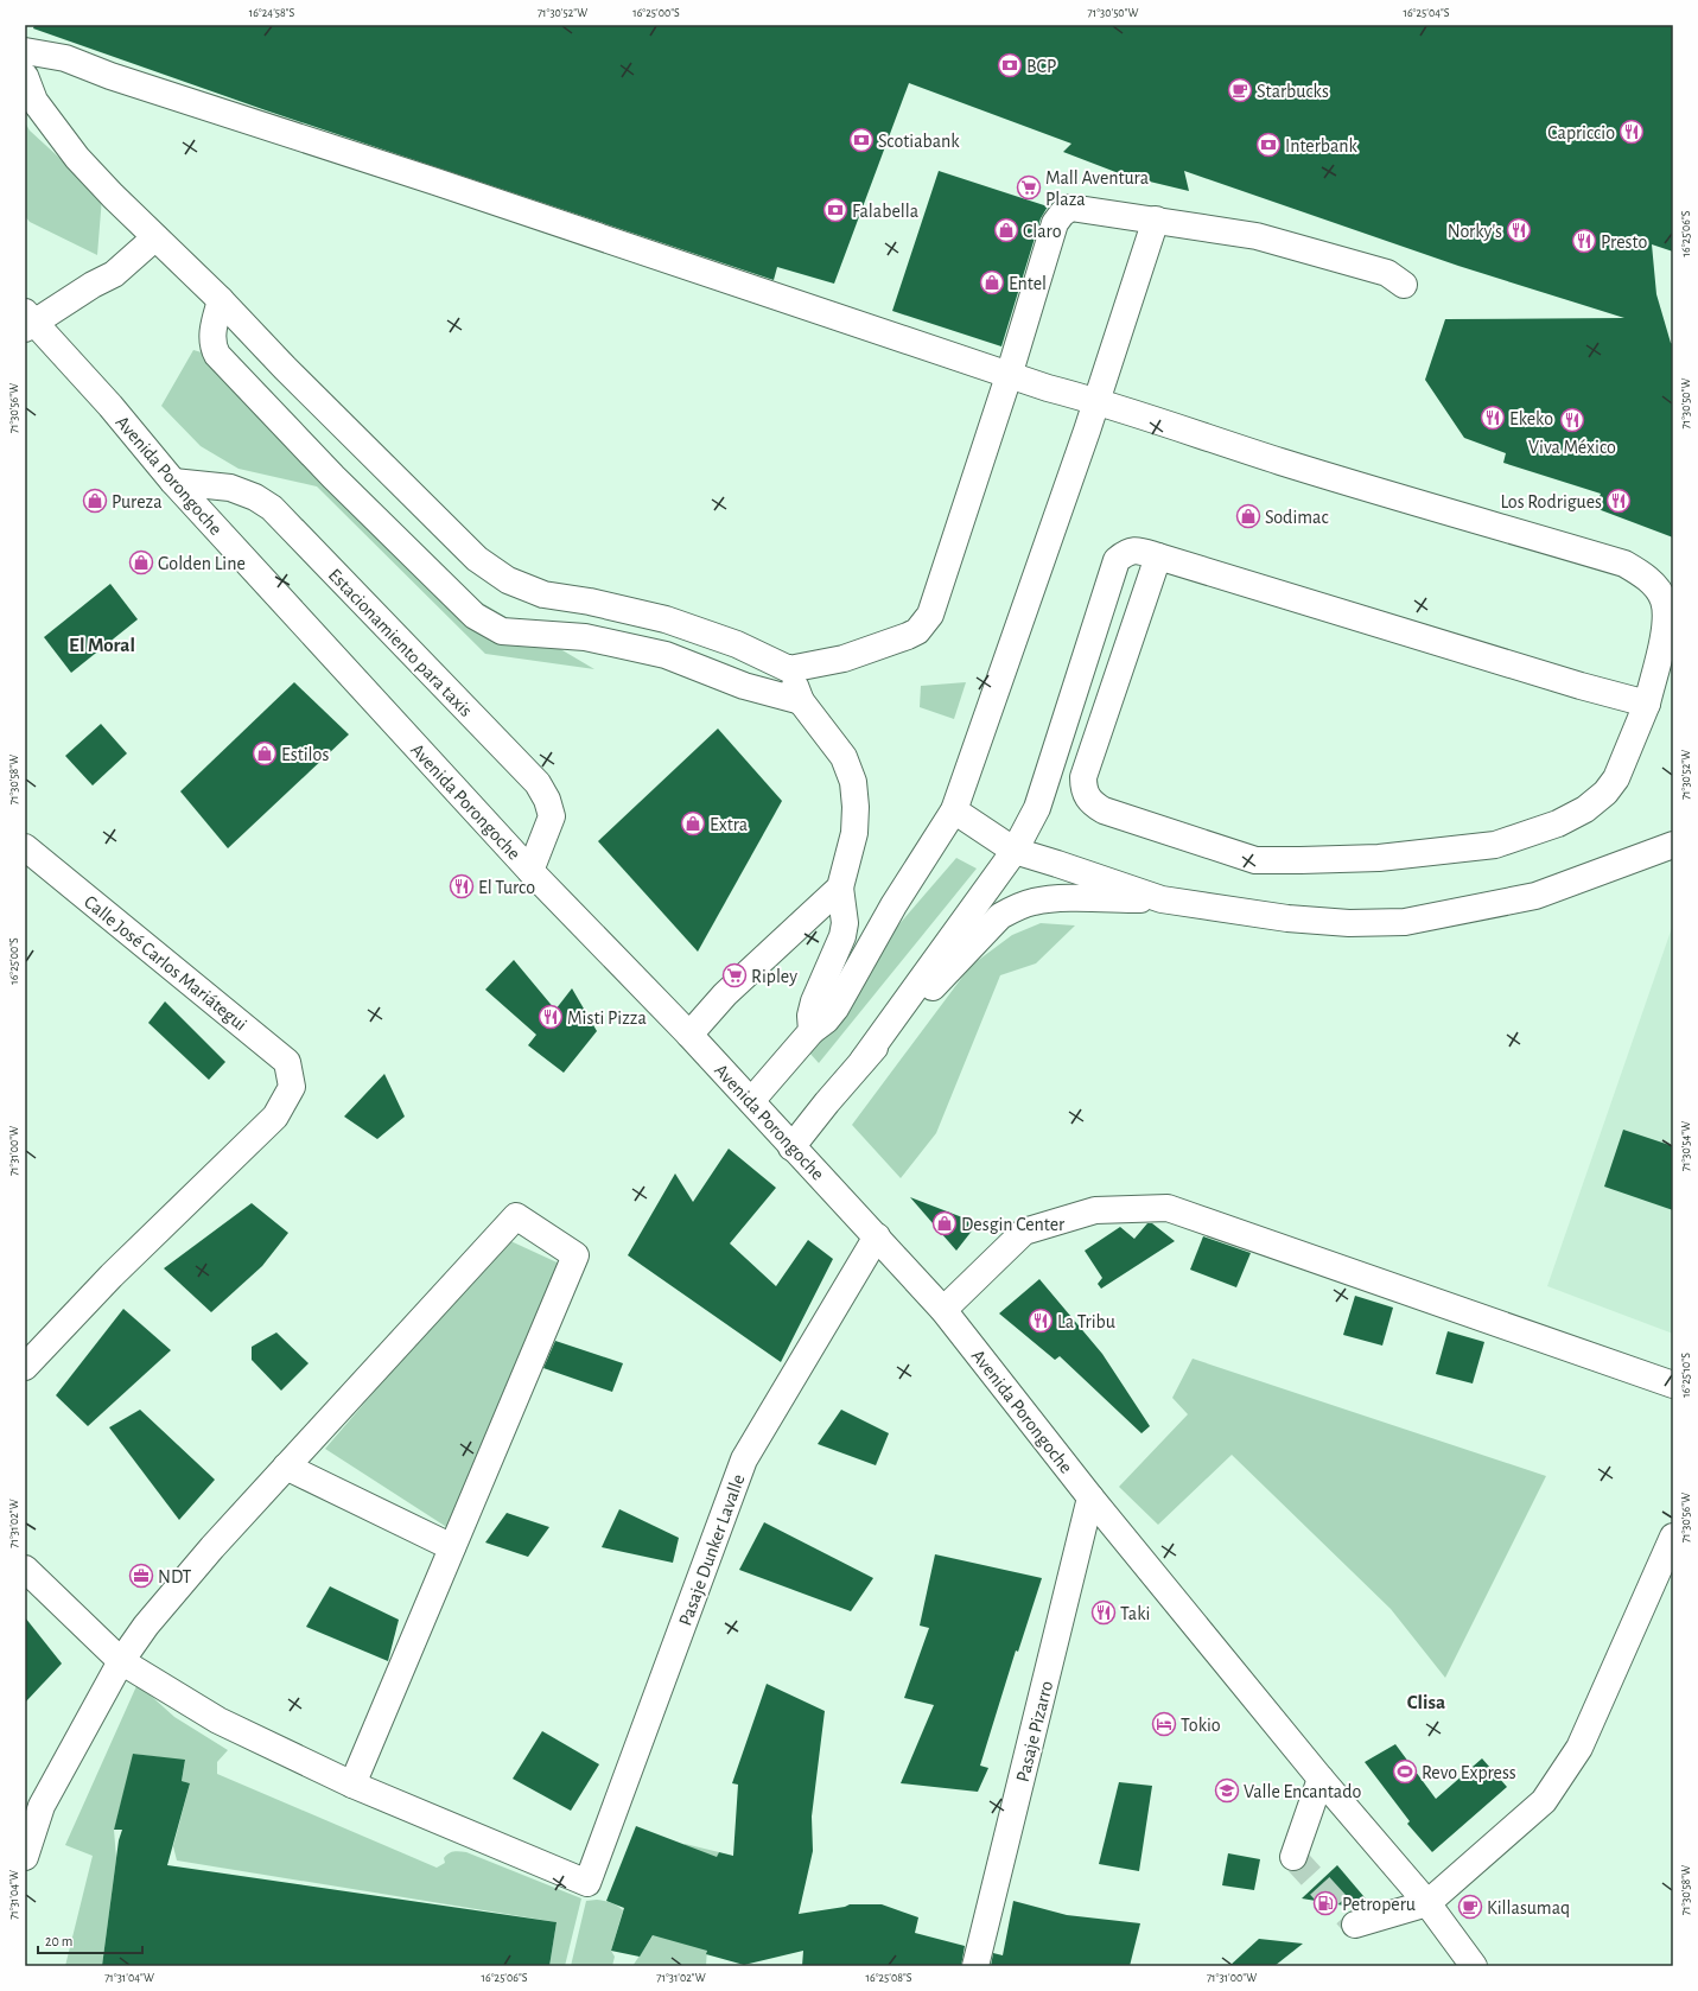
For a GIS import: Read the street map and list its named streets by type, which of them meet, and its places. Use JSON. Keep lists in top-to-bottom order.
{
  "streets": {
    "street": [
      "Avenida Porongoche",
      "Estacionamiento para taxis",
      "Calle José Carlos Mariátegui",
      "Pasaje Dunker Lavalle",
      "Pasaje Pizarro"
    ]
  },
  "crossings": [
    ["Avenida Porongoche", "Estacionamiento para taxis"],
    ["Avenida Porongoche", "Pasaje Dunker Lavalle"],
    ["Avenida Porongoche", "Pasaje Pizarro"]
  ],
  "districts": ["El Moral", "Clisa"],
  "places": {
    "bank": [
      "BCP",
      "Scotiabank",
      "Interbank",
      "Falabella"
    ],
    "cafe": ["Starbucks", "Killasumaq"],
    "restaurant": [
      "Capriccio",
      "Norky's",
      "Presto",
      "Ekeko",
      "Viva México",
      "Los Rodrigues",
      "El Turco",
      "Misti Pizza",
      "La Tribu",
      "Taki"
    ],
    "supermarket": ["Mall Aventura Plaza", "Ripley"],
    "shop": [
      "Claro",
      "Entel",
      "Pureza",
      "Sodimac",
      "Golden Line",
      "Estilos",
      "Extra",
      "Desgin Center"
    ],
    "office": ["NDT"],
    "hotel": ["Tokio"],
    "sports": ["Revo Express"],
    "school or university": ["Valle Encantado"],
    "fuel station": ["Petroperu"]
  },
  "scale_bar": "20 m",
  "coordinates": [
    "16°24'58\"S",
    "71°30'52\"W",
    "16°25'00\"S",
    "71°30'50\"W",
    "16°25'04\"S",
    "16°25'06\"S",
    "71°30'56\"W",
    "71°30'58\"W",
    "71°30'54\"W",
    "71°31'00\"W",
    "16°25'10\"S",
    "71°31'02\"W",
    "71°31'04\"W",
    "16°25'08\"S"
  ]
}
